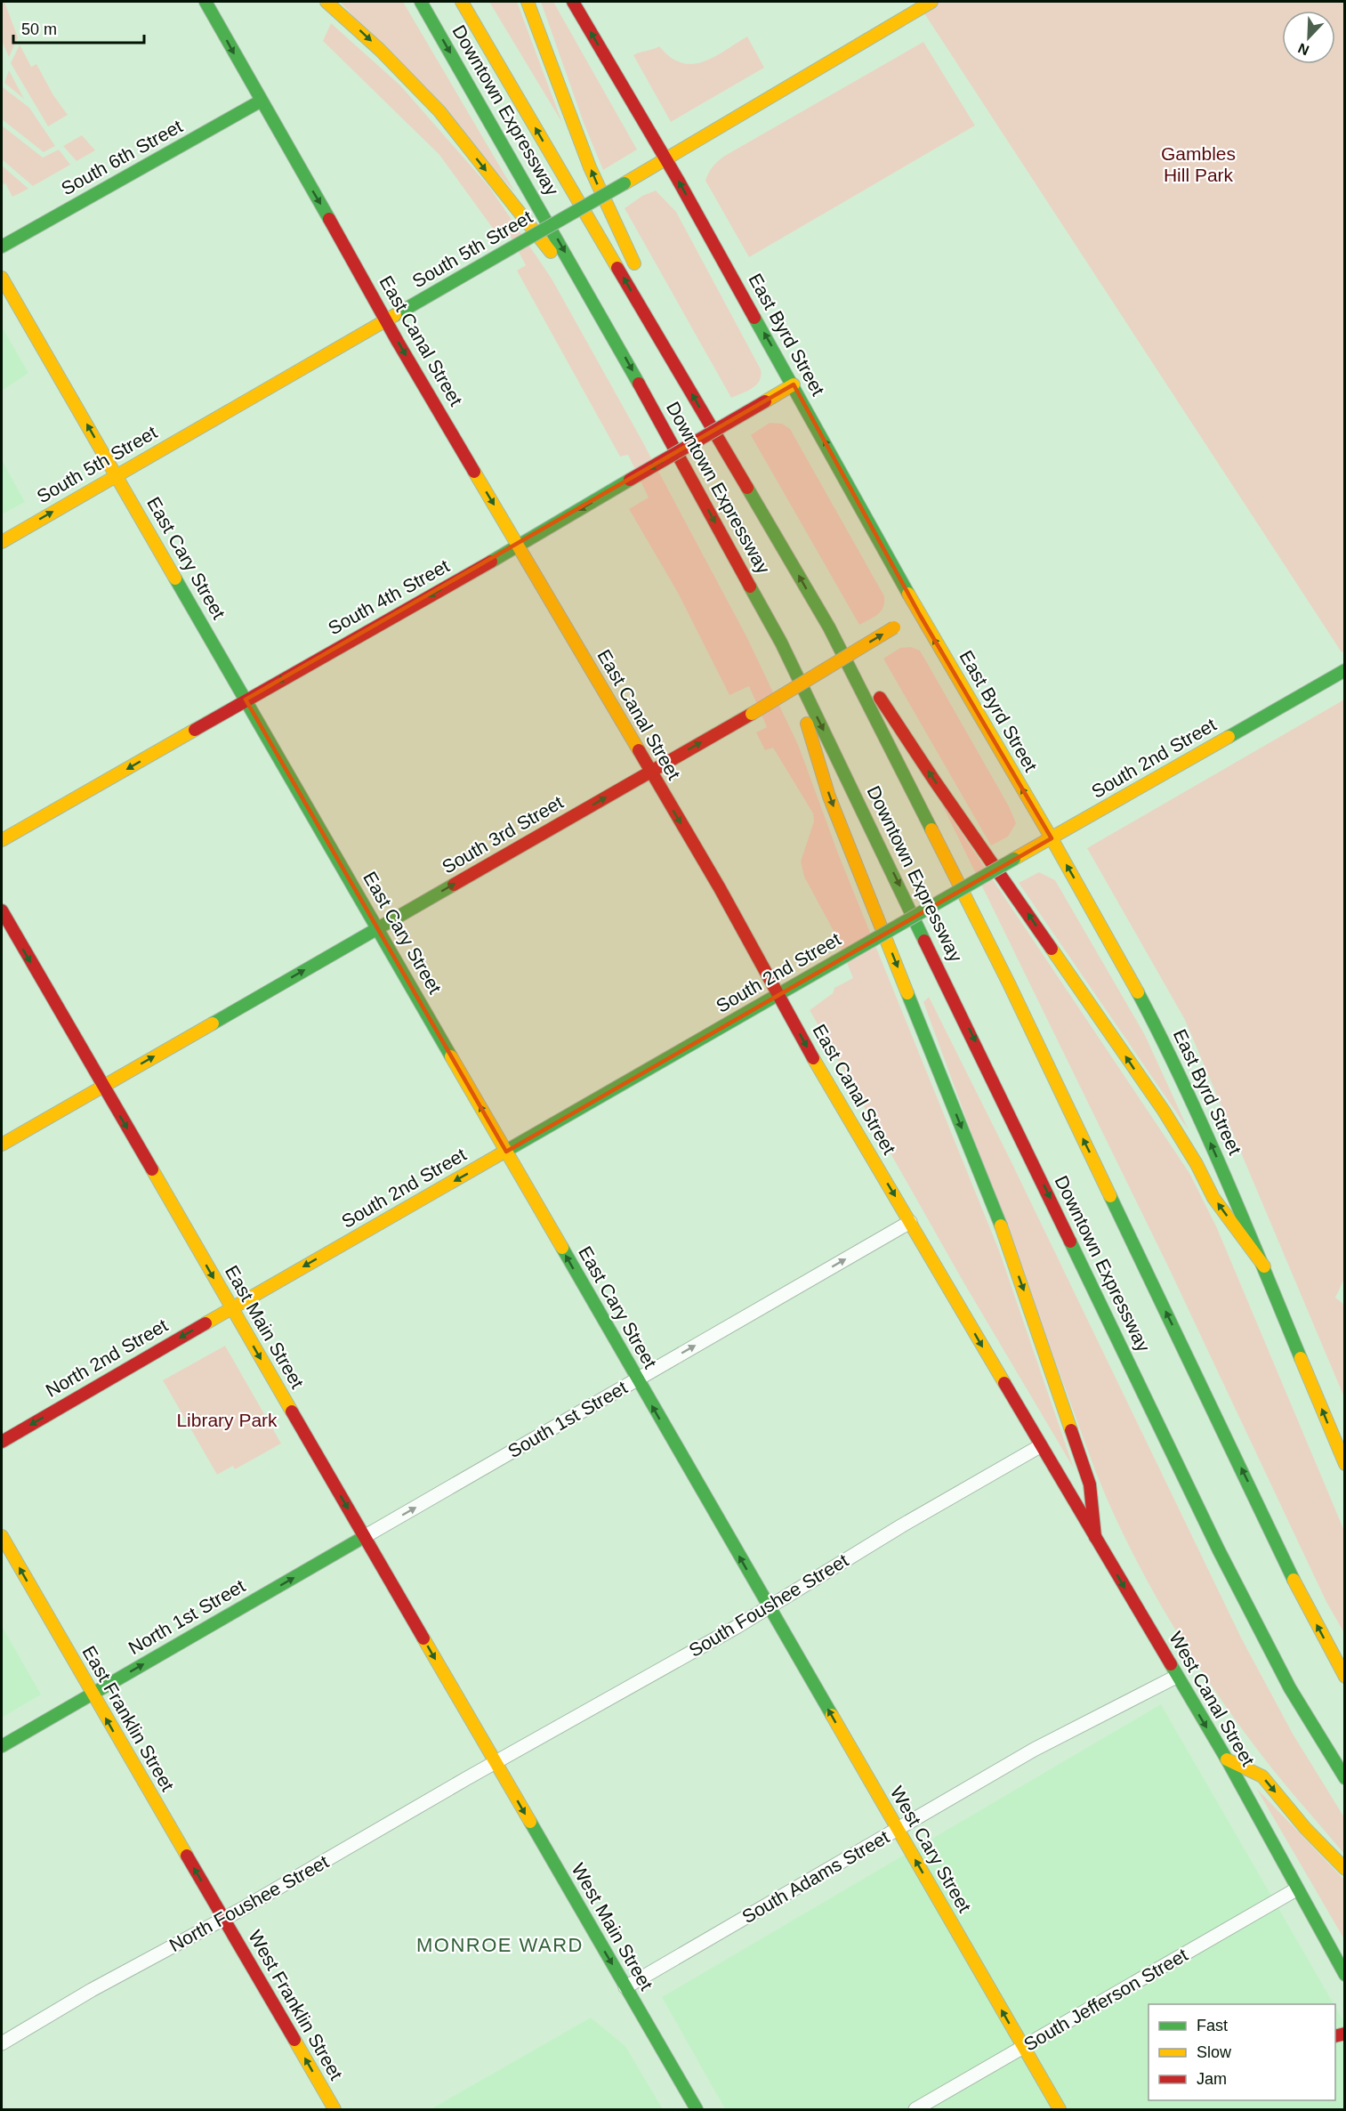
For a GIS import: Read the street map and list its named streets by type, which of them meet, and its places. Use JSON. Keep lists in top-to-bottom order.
{
  "streets": {
    "main road": [
      "Downtown Expressway",
      "South 6th Street",
      "South 5th Street",
      "East Byrd Street",
      "East Canal Street",
      "East Cary Street",
      "South 4th Street",
      "South 2nd Street",
      "South 3rd Street",
      "East Main Street",
      "North 2nd Street",
      "North 1st Street",
      "West Canal Street",
      "East Franklin Street",
      "West Cary Street",
      "West Main Street",
      "West Franklin Street"
    ],
    "street": [
      "South 1st Street",
      "South Foushee Street",
      "South Adams Street",
      "North Foushee Street",
      "South Jefferson Street"
    ]
  },
  "crossings": [
    ["South 6th Street", "East Canal Street"],
    ["South 5th Street", "East Byrd Street"],
    ["South 5th Street", "East Canal Street"],
    ["South 5th Street", "East Cary Street"],
    ["East Byrd Street", "South 4th Street"],
    ["East Byrd Street", "South 2nd Street"],
    ["East Byrd Street", "South 3rd Street"],
    ["East Canal Street", "South 4th Street"],
    ["East Canal Street", "South 2nd Street"],
    ["East Canal Street", "South 3rd Street"],
    ["East Canal Street", "South 1st Street"],
    ["East Canal Street", "South Foushee Street"],
    ["East Canal Street", "West Canal Street"],
    ["East Cary Street", "South 4th Street"],
    ["East Cary Street", "South 2nd Street"],
    ["East Cary Street", "South 3rd Street"],
    ["East Cary Street", "South 1st Street"],
    ["East Cary Street", "South Foushee Street"],
    ["East Cary Street", "West Cary Street"],
    ["South 2nd Street", "East Main Street"],
    ["South 2nd Street", "North 2nd Street"],
    ["South 3rd Street", "East Main Street"],
    ["East Main Street", "North 2nd Street"],
    ["East Main Street", "South 1st Street"],
    ["East Main Street", "South Foushee Street"],
    ["East Main Street", "North 1st Street"],
    ["East Main Street", "North Foushee Street"],
    ["East Main Street", "West Main Street"],
    ["South 1st Street", "North 1st Street"],
    ["South Foushee Street", "West Canal Street"],
    ["South Foushee Street", "West Cary Street"],
    ["South Foushee Street", "North Foushee Street"],
    ["South Foushee Street", "West Main Street"],
    ["North 1st Street", "East Franklin Street"],
    ["West Canal Street", "South Adams Street"],
    ["West Canal Street", "South Jefferson Street"],
    ["East Franklin Street", "North Foushee Street"],
    ["East Franklin Street", "West Franklin Street"],
    ["West Cary Street", "South Adams Street"],
    ["West Cary Street", "South Jefferson Street"],
    ["South Adams Street", "West Main Street"],
    ["North Foushee Street", "West Main Street"],
    ["North Foushee Street", "West Franklin Street"]
  ],
  "one_way": [
    "East Cary Street",
    "South 4th Street",
    "South 3rd Street",
    "East Main Street",
    "North 2nd Street",
    "South 1st Street",
    "North 1st Street",
    "West Canal Street",
    "East Franklin Street",
    "West Cary Street",
    "West Main Street",
    "West Franklin Street"
  ],
  "districts": ["MONROE WARD"],
  "parks": ["Gambles Hill Park", "Library Park"],
  "legend": ["Fast", "Slow", "Jam"],
  "scale_bar": "50 m",
  "north": "bottom left"
}
